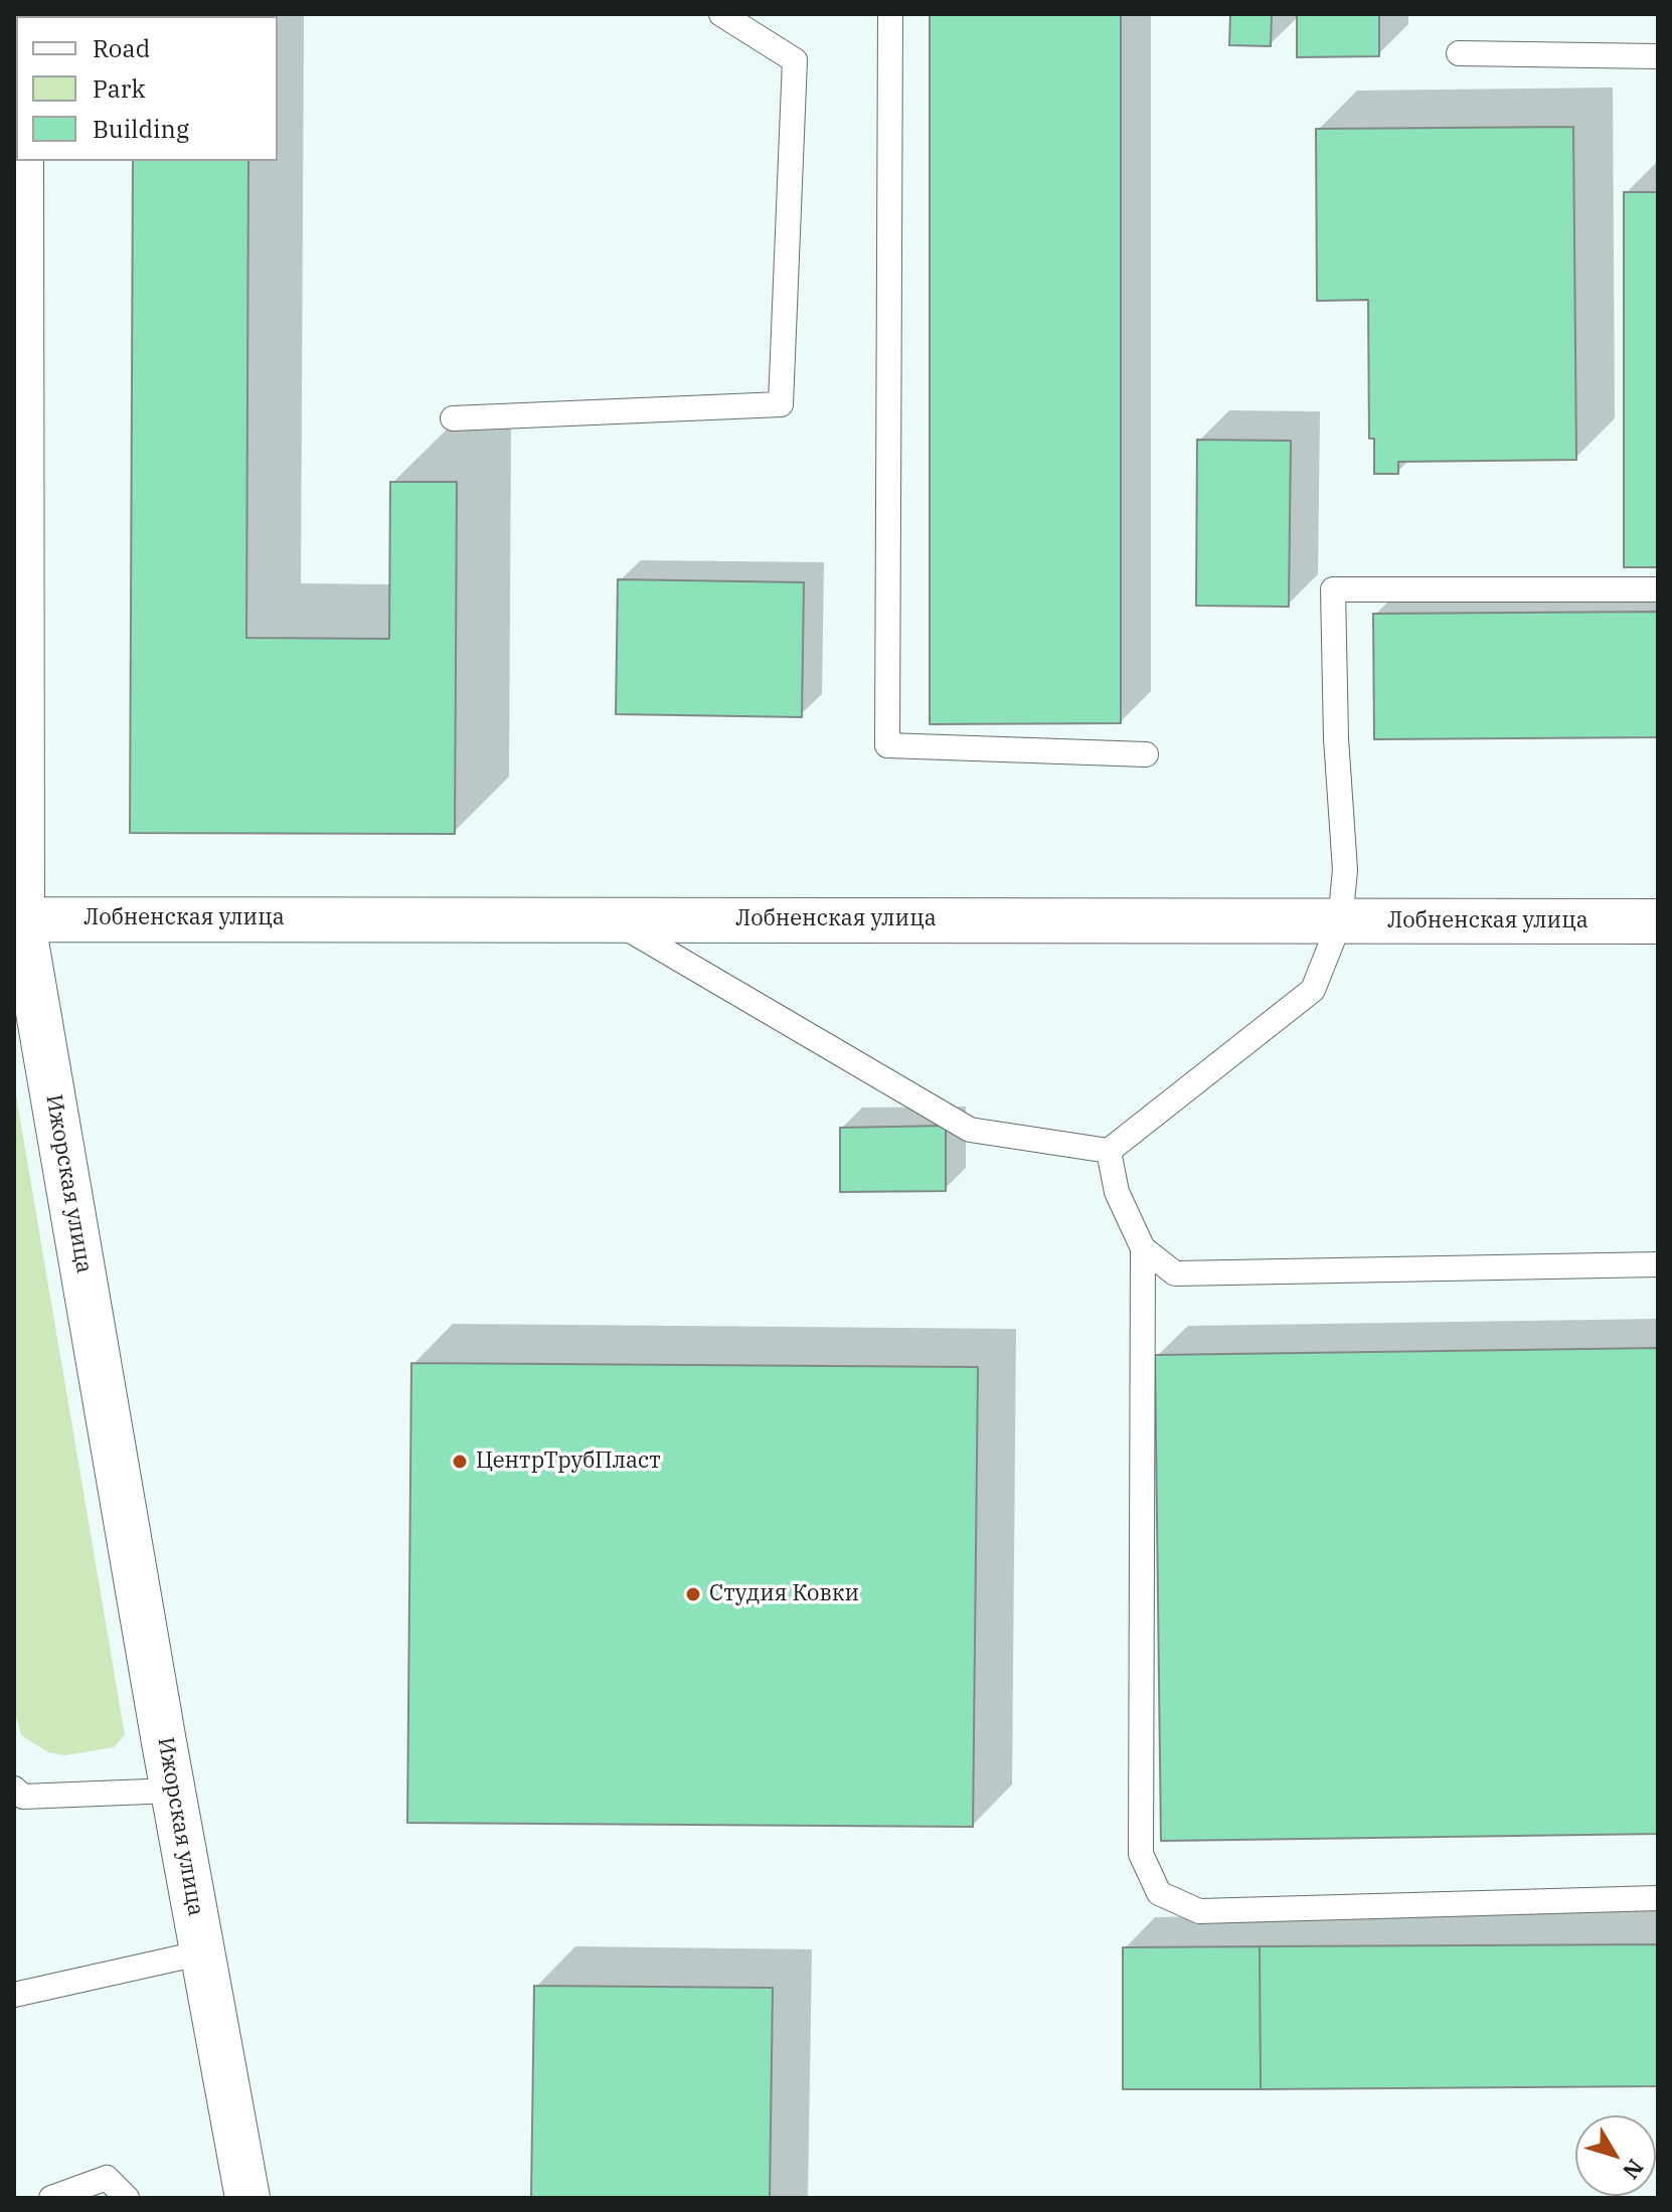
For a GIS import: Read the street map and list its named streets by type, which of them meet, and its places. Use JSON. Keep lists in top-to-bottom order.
{
  "streets": {
    "street": ["Лобненская улица", "Ижорская улица"]
  },
  "crossings": [
    ["Лобненская улица", "Ижорская улица"]
  ],
  "places": ["ЦентрТрубПласт", "Студия Ковки"],
  "legend": ["Road", "Park", "Building"],
  "north": "bottom right"
}
